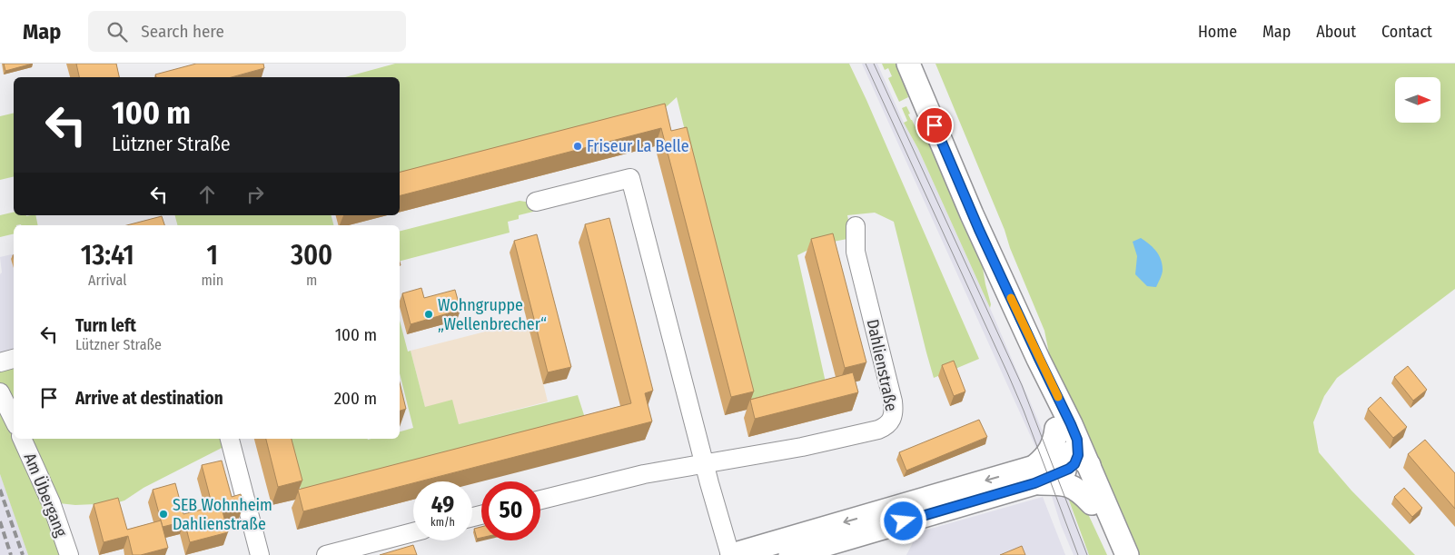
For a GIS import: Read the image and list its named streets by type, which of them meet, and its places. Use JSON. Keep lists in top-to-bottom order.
{
  "streets": {
    "street": ["Dahlienstraße", "Am Übergang"]
  },
  "places": ["Friseur La Belle", "Wohngruppe „Wellenbrecher“", "SEB Wohnheim Dahlienstraße"],
  "north": "right",
  "page": {
    "header": "Map",
    "search": "Search here",
    "nav": [
      "Home",
      "Map",
      "About",
      "Contact"
    ],
    "turn": ["100 m", "Lützner Straße"],
    "eta": [
      "13:41",
      "Arrival",
      "1",
      "min",
      "300",
      "m"
    ],
    "list": [
      {
        "name": "Turn left",
        "note": "Lützner Straße",
        "value": "100 m"
      },
      {
        "name": "Arrive at destination",
        "value": "200 m"
      }
    ],
    "speed": "49 km/h",
    "limit": "50"
  }
}
